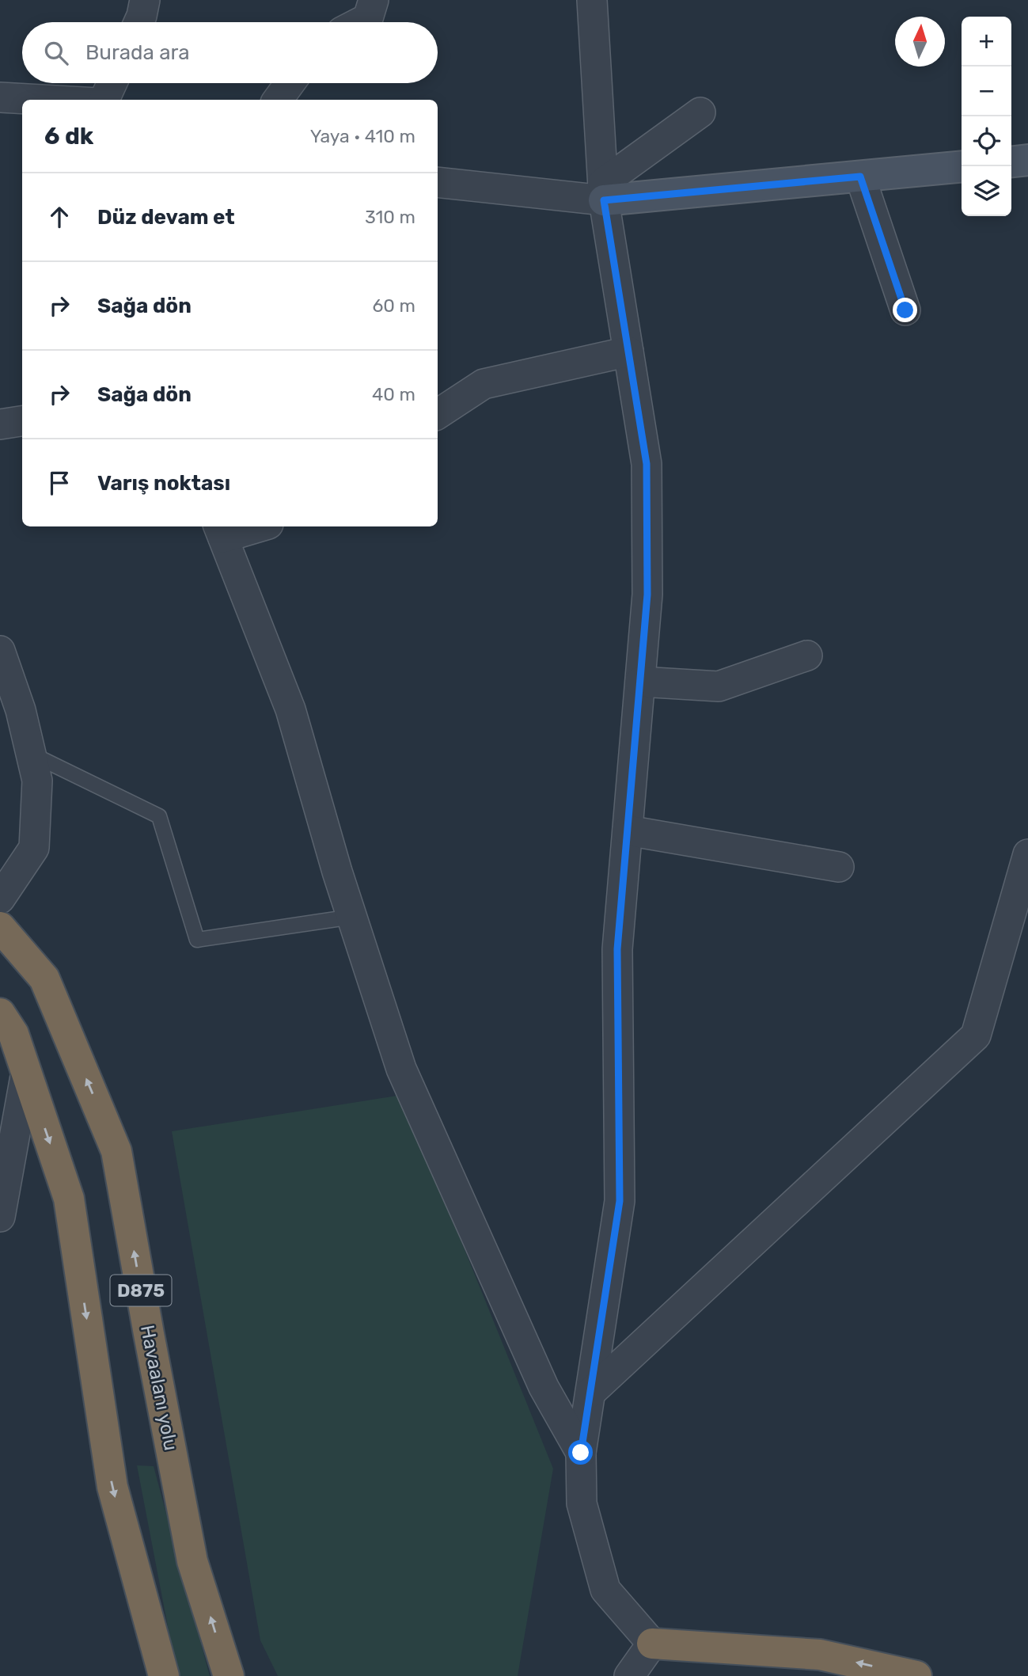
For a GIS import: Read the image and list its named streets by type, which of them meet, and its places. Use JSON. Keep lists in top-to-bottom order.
{
  "streets": {
    "highway": ["D875", "Havaalanı yolu"]
  },
  "north": "top",
  "page": {
    "map_buttons": ["+", "−"],
    "search": "Burada ara",
    "heading": ["6 dk", "Yaya · 410 m"],
    "list": [
      ["Düz devam et", "310 m"],
      ["Sağa dön", "60 m"],
      ["Sağa dön", "40 m"],
      "Varış noktası"
    ]
  }
}
